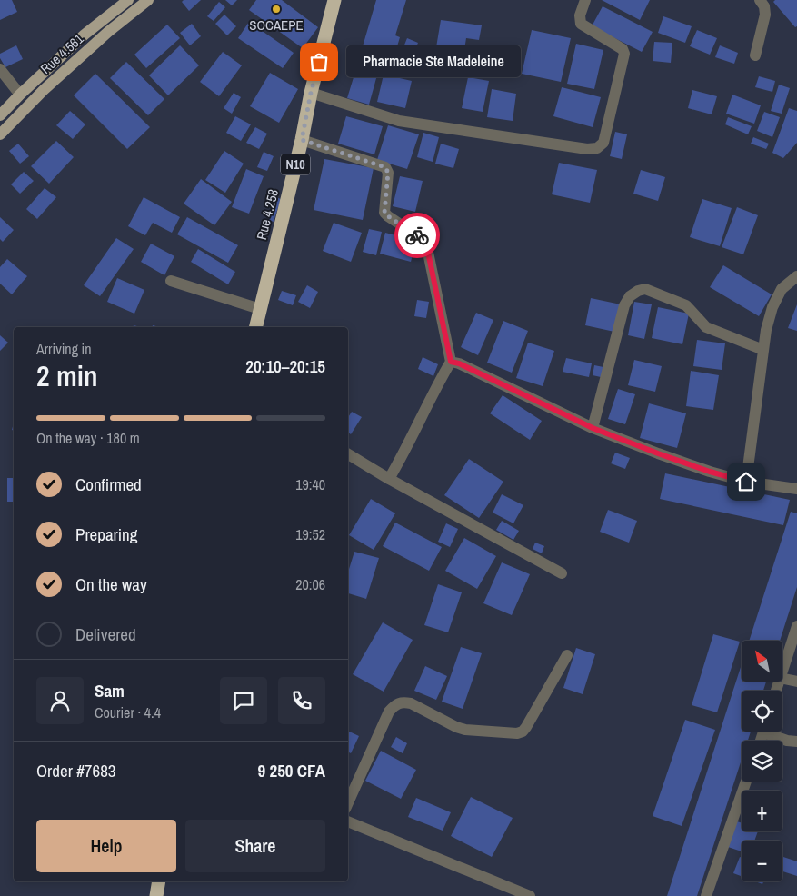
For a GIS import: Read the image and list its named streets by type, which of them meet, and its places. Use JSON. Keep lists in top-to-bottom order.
{
  "streets": {
    "highway": ["N10", "Rue 4.258"],
    "main road": ["Rue 4.561"]
  },
  "places": ["SOCAEPE", "Pharmacie Ste Madeleine"],
  "north": "top left",
  "page": {
    "bubble": "Pharmacie Ste Madeleine",
    "heading": ["2 min", "Arriving in", "20:10–20:15"],
    "panel": [
      "Sam",
      "Courier · 4.4",
      "Order #7683",
      "9 250 CFA"
    ],
    "bar": "On the way · 180 m",
    "list": [
      ["Confirmed", "19:40"],
      ["Preparing", "19:52"],
      ["On the way", "20:06"],
      "Delivered"
    ],
    "map_buttons": ["+", "−"],
    "buttons": ["Help", "Share"]
  }
}
